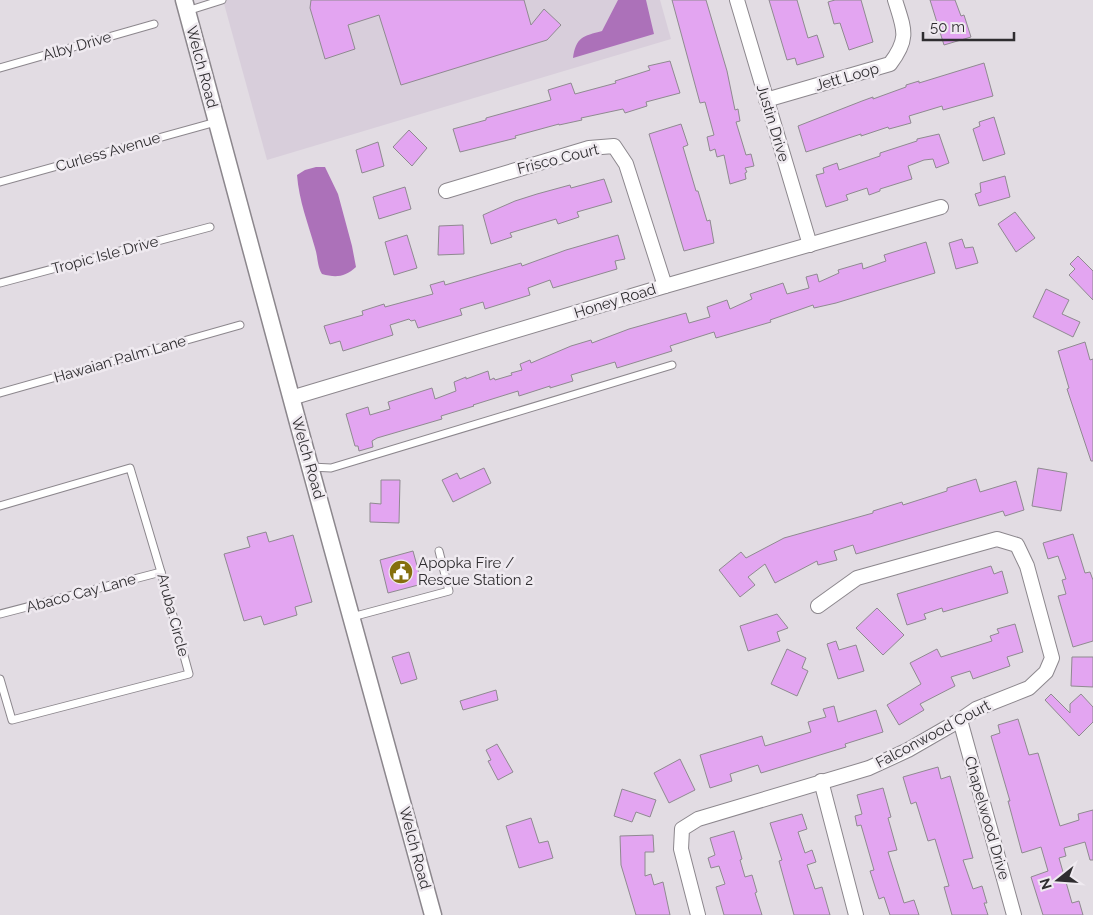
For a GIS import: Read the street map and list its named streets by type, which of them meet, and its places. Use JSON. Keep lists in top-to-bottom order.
{
  "streets": {
    "street": [
      "Welch Road",
      "Jett Loop",
      "Justin Drive",
      "Frisco Court",
      "Honey Road",
      "Falconwood Court",
      "Chapelwood Drive"
    ],
    "lane": [
      "Alby Drive",
      "Curless Avenue",
      "Tropic Isle Drive",
      "Hawaian Palm Lane",
      "Abaco Cay Lane",
      "Aruba Circle"
    ]
  },
  "crossings": [
    ["Welch Road", "Curless Avenue"],
    ["Welch Road", "Honey Road"],
    ["Jett Loop", "Justin Drive"],
    ["Justin Drive", "Honey Road"],
    ["Frisco Court", "Honey Road"],
    ["Abaco Cay Lane", "Aruba Circle"],
    ["Falconwood Court", "Chapelwood Drive"]
  ],
  "places": {
    "public building": ["Apopka Fire / Rescue Station 2"]
  },
  "scale_bar": "50 m",
  "north": "left"
}
